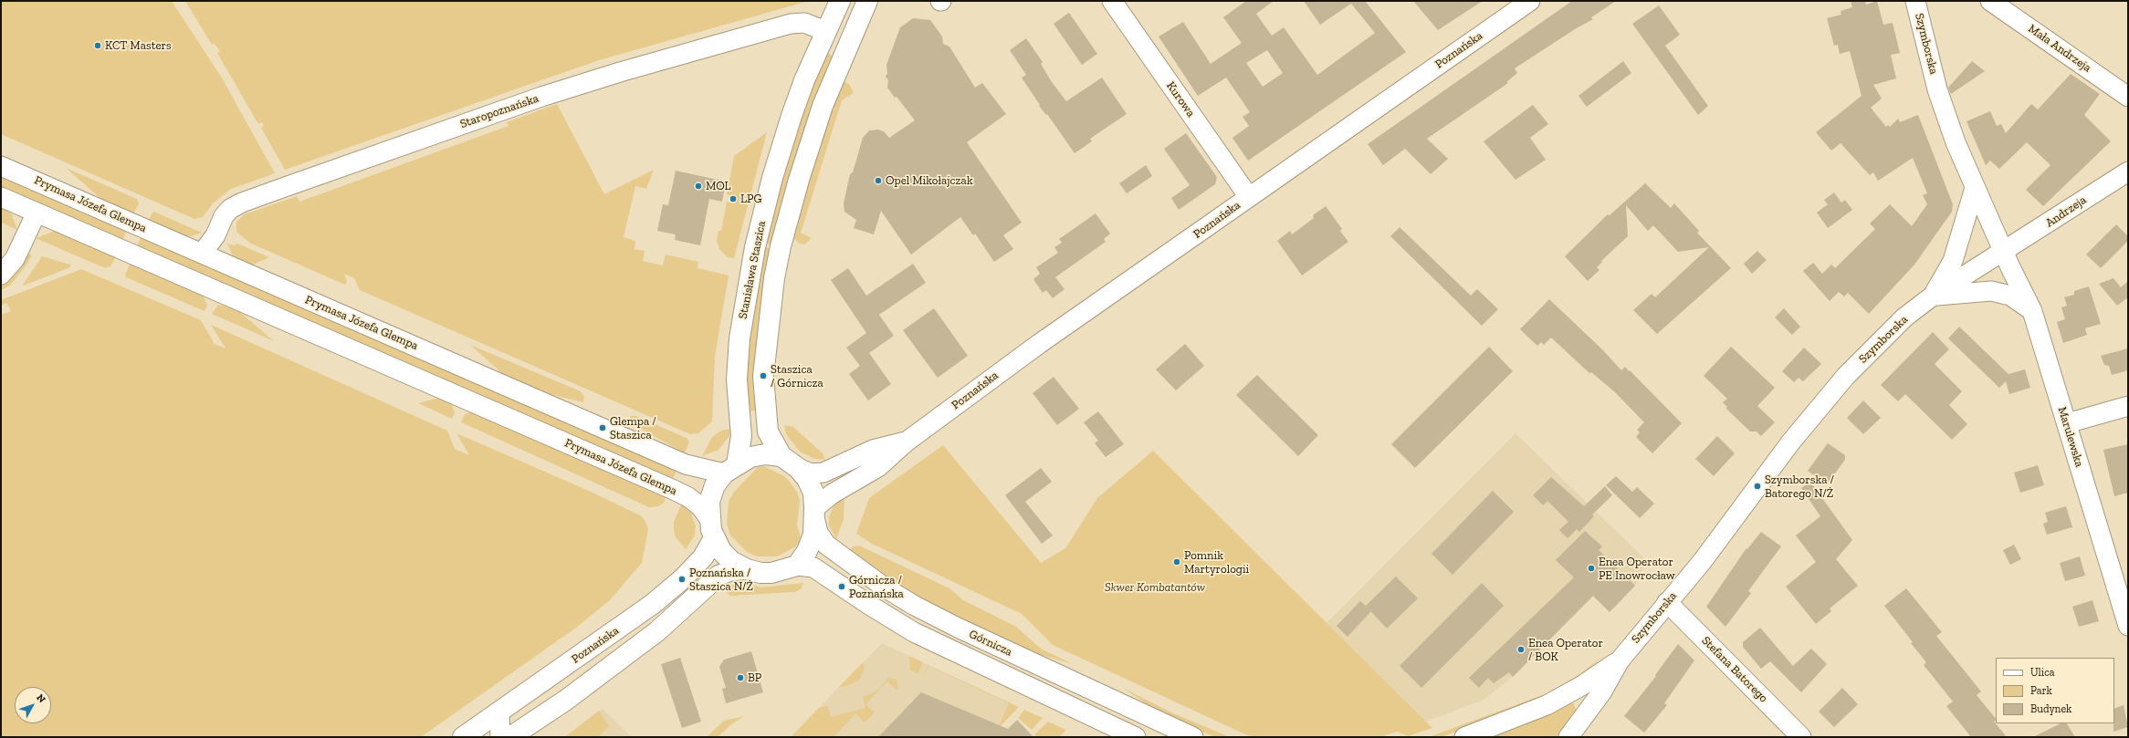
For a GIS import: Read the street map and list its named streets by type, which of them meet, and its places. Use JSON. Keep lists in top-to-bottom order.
{
  "streets": {
    "main road": ["Poznańska", "Stanisława Staszica"],
    "street": [
      "Szymborska",
      "Mała Andrzeja",
      "Kurowa",
      "Staropoznańska",
      "Prymasa Józefa Glempa",
      "Andrzeja",
      "Marulewska",
      "Górnicza",
      "Stefana Batorego"
    ]
  },
  "crossings": [
    ["Szymborska", "Andrzeja"],
    ["Szymborska", "Marulewska"],
    ["Szymborska", "Stefana Batorego"],
    ["Poznańska", "Kurowa"],
    ["Poznańska", "Prymasa Józefa Glempa"],
    ["Poznańska", "Stanisława Staszica"],
    ["Poznańska", "Górnicza"],
    ["Staropoznańska", "Prymasa Józefa Glempa"],
    ["Staropoznańska", "Stanisława Staszica"],
    ["Prymasa Józefa Glempa", "Stanisława Staszica"],
    ["Prymasa Józefa Glempa", "Górnicza"],
    ["Andrzeja", "Marulewska"],
    ["Stanisława Staszica", "Górnicza"]
  ],
  "parks": ["Skwer Kombatantów"],
  "places": [
    "KCT Masters",
    "Opel Mikołajczak",
    "MOL",
    "LPG",
    "Staszica / Górnicza",
    "Glempa / Staszica",
    "Szymborska / Batorego N/Ż",
    "Pomnik Martyrologii",
    "Enea Operator PE Inowrocław",
    "Poznańska / Staszica N/Ż",
    "Górnicza / Poznańska",
    "Enea Operator / BOK",
    "BP"
  ],
  "legend": ["Ulica", "Park", "Budynek"],
  "north": "top right"
}
